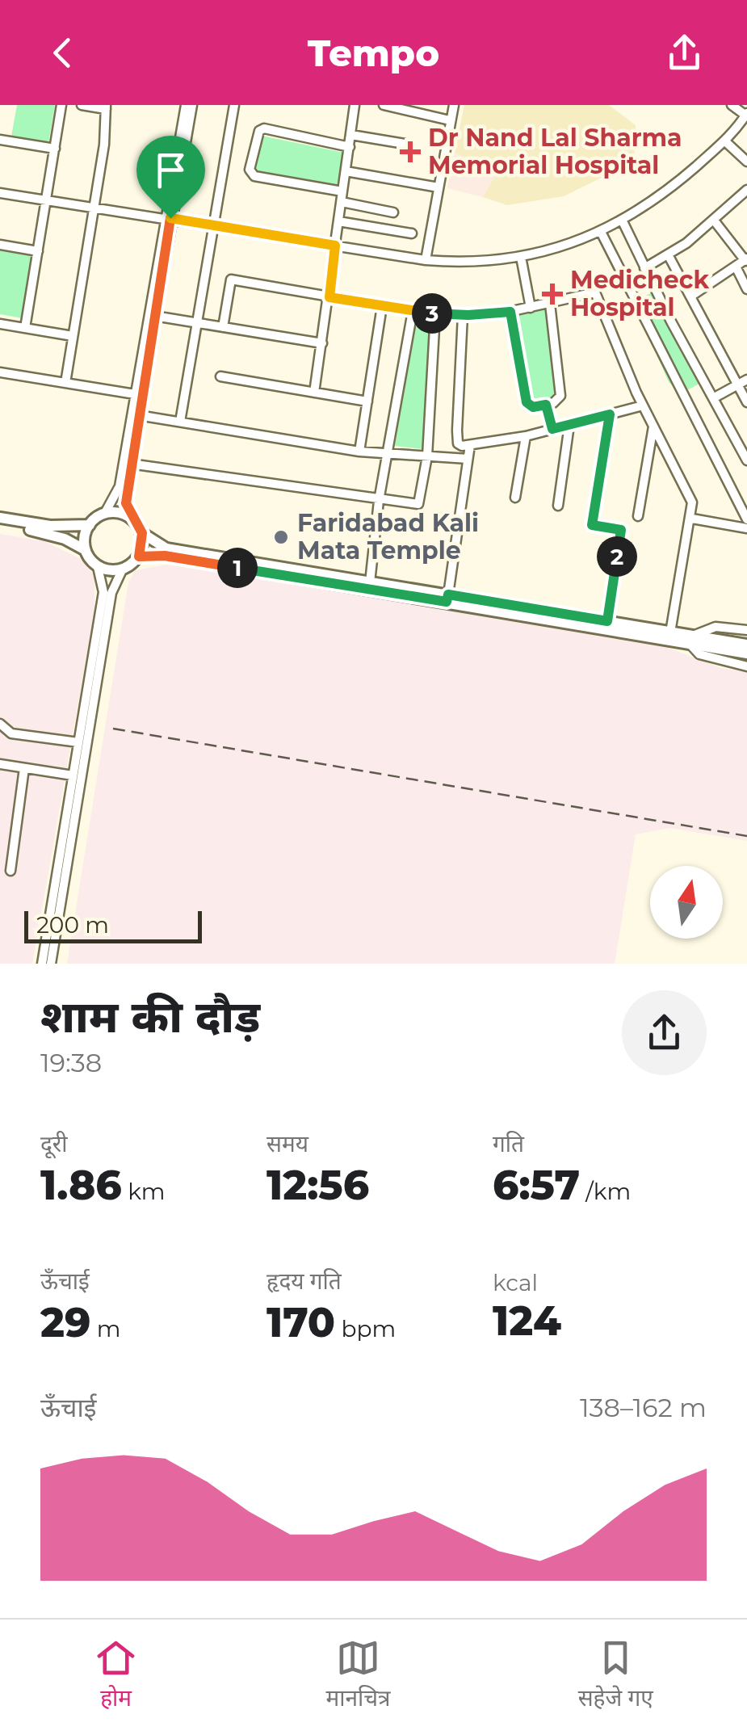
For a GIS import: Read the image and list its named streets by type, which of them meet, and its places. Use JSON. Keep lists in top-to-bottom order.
{
  "places": {
    "health": ["Dr Nand Lal Sharma Memorial Hospital", "Medicheck Hospital"],
    "other": ["Faridabad Kali Mata Temple"]
  },
  "scale_bar": "200 m",
  "north": "top",
  "page": {
    "header": "Tempo",
    "pins": ["3", "2", "1"],
    "scale": "200 m",
    "heading": ["शाम की दौड़", "19:38"],
    "stats": [
      ["दूरी", "1.86 km"],
      ["समय", "12:56"],
      ["गति", "6:57 /km"],
      ["ऊँचाई", "29 m"],
      ["हृदय गति", "170 bpm"],
      ["kcal", "124"]
    ],
    "chart": ["ऊँचाई", "138–162 m"],
    "tabs": ["होम", "मानचित्र", "सहेजे गए"]
  }
}
